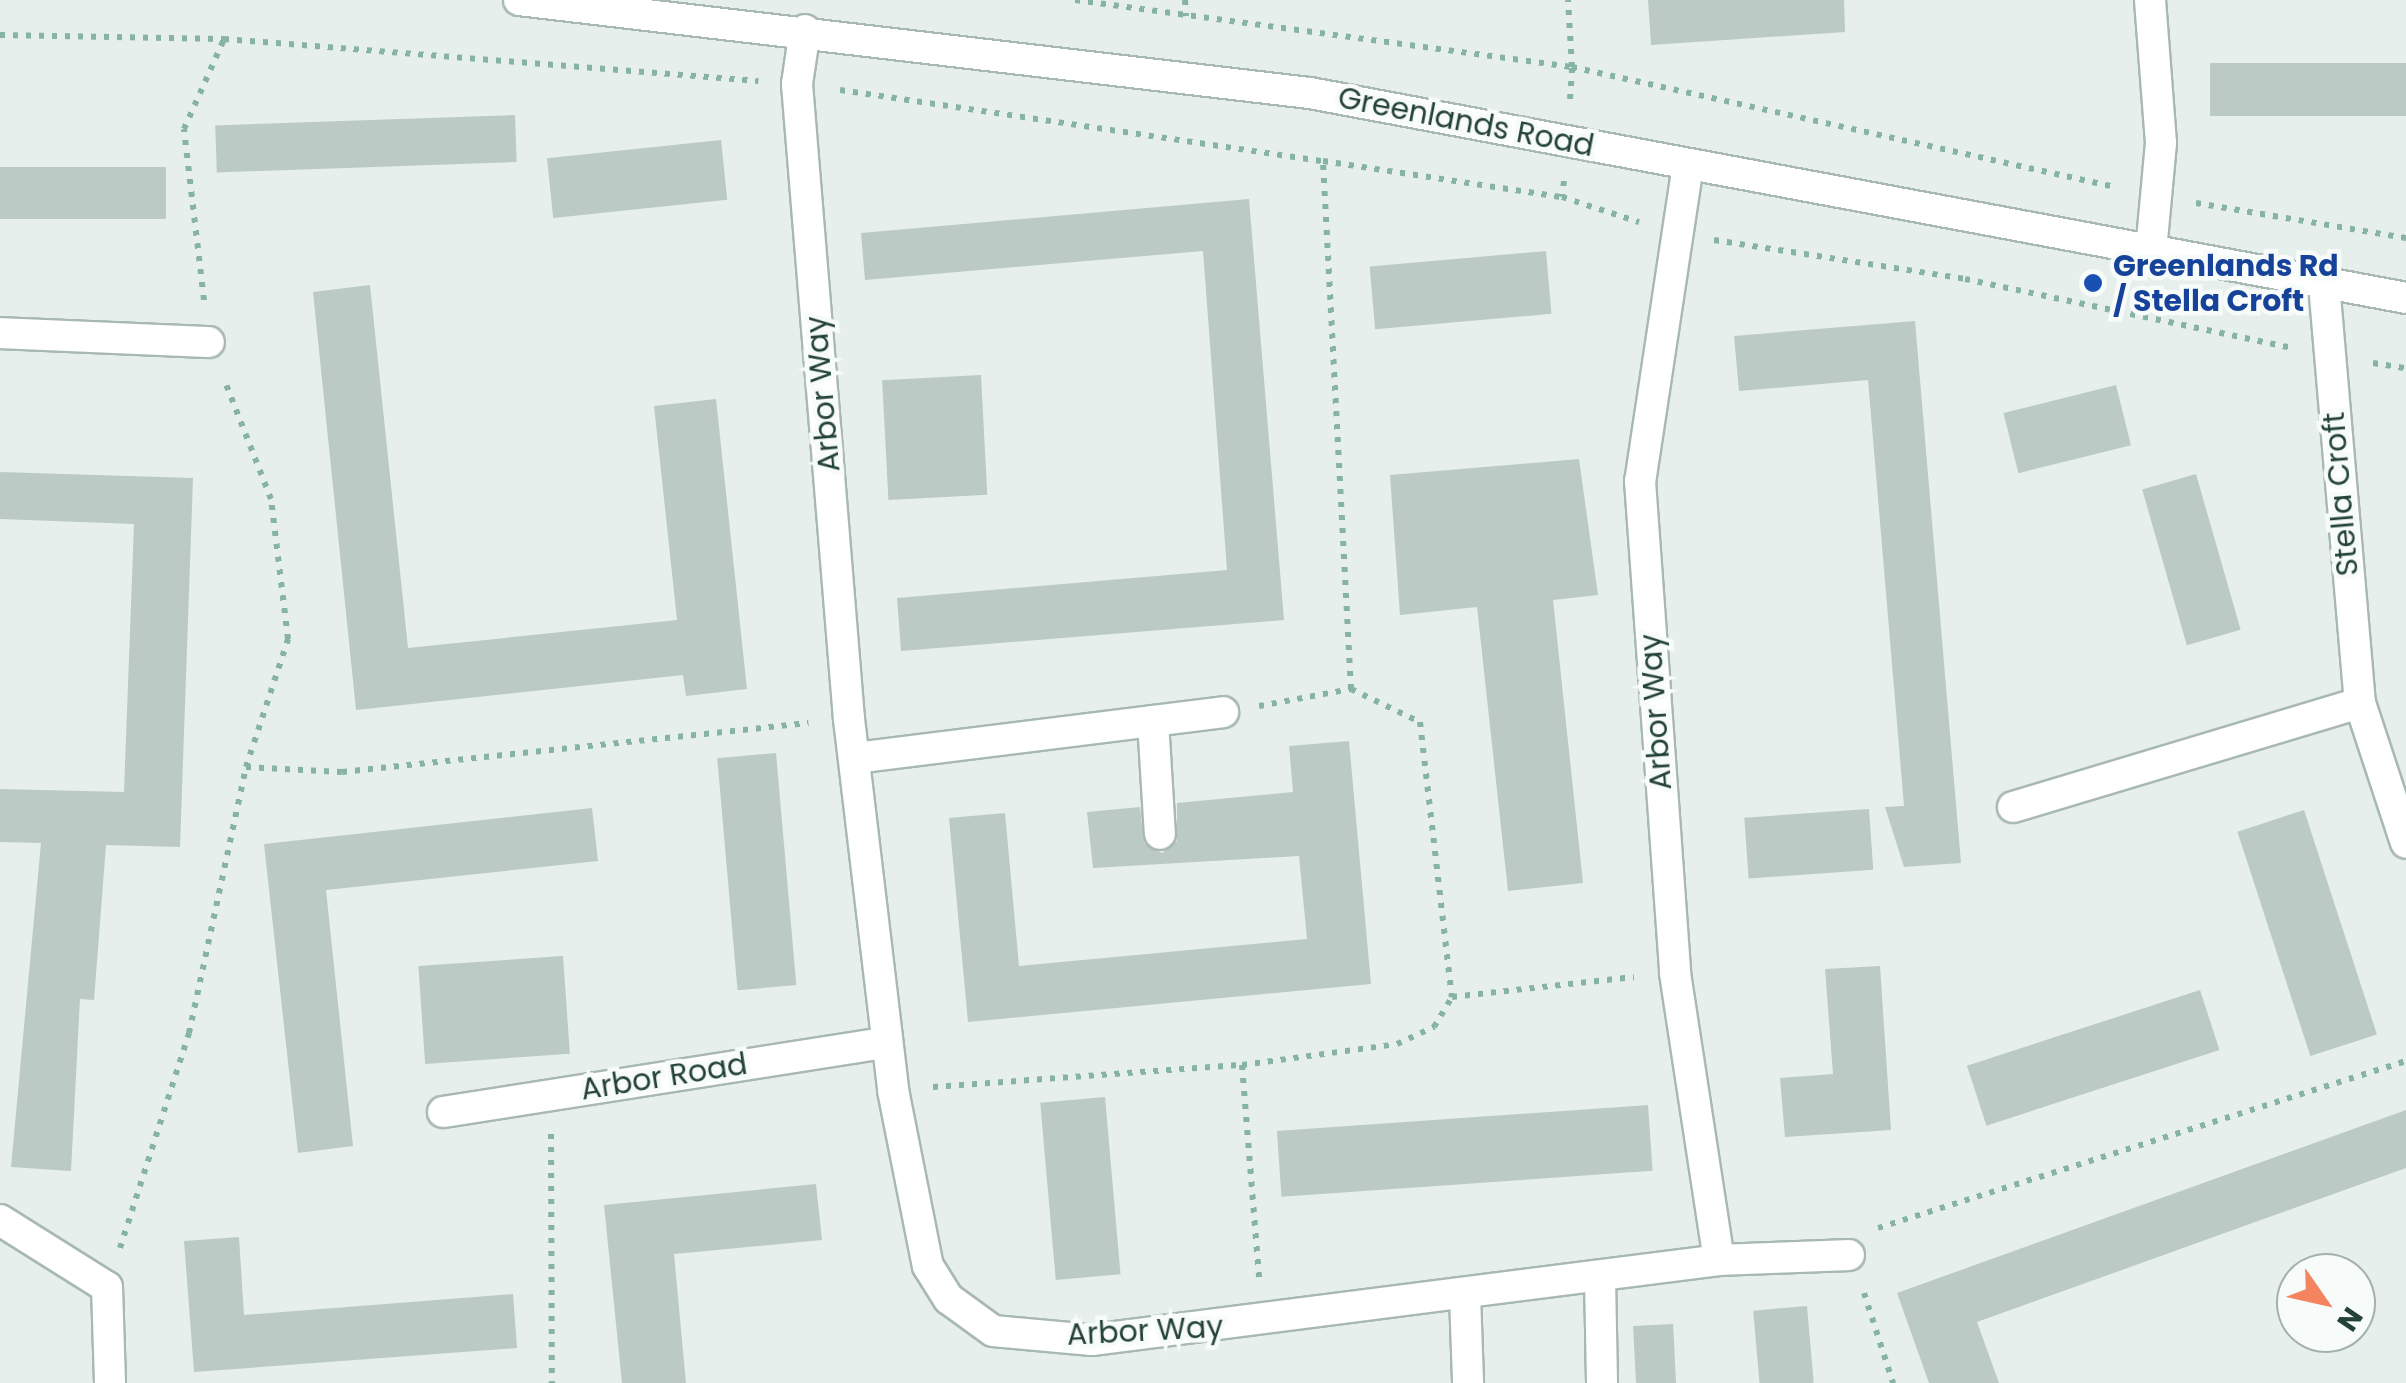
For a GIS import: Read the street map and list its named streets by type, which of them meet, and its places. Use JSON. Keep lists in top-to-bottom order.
{
  "streets": {
    "street": [
      "Greenlands Road",
      "Arbor Way",
      "Stella Croft",
      "Arbor Road"
    ]
  },
  "crossings": [
    ["Greenlands Road", "Arbor Way"],
    ["Greenlands Road", "Stella Croft"],
    ["Arbor Way", "Arbor Road"]
  ],
  "places": ["Greenlands Rd / Stella Croft"],
  "north": "bottom right"
}
